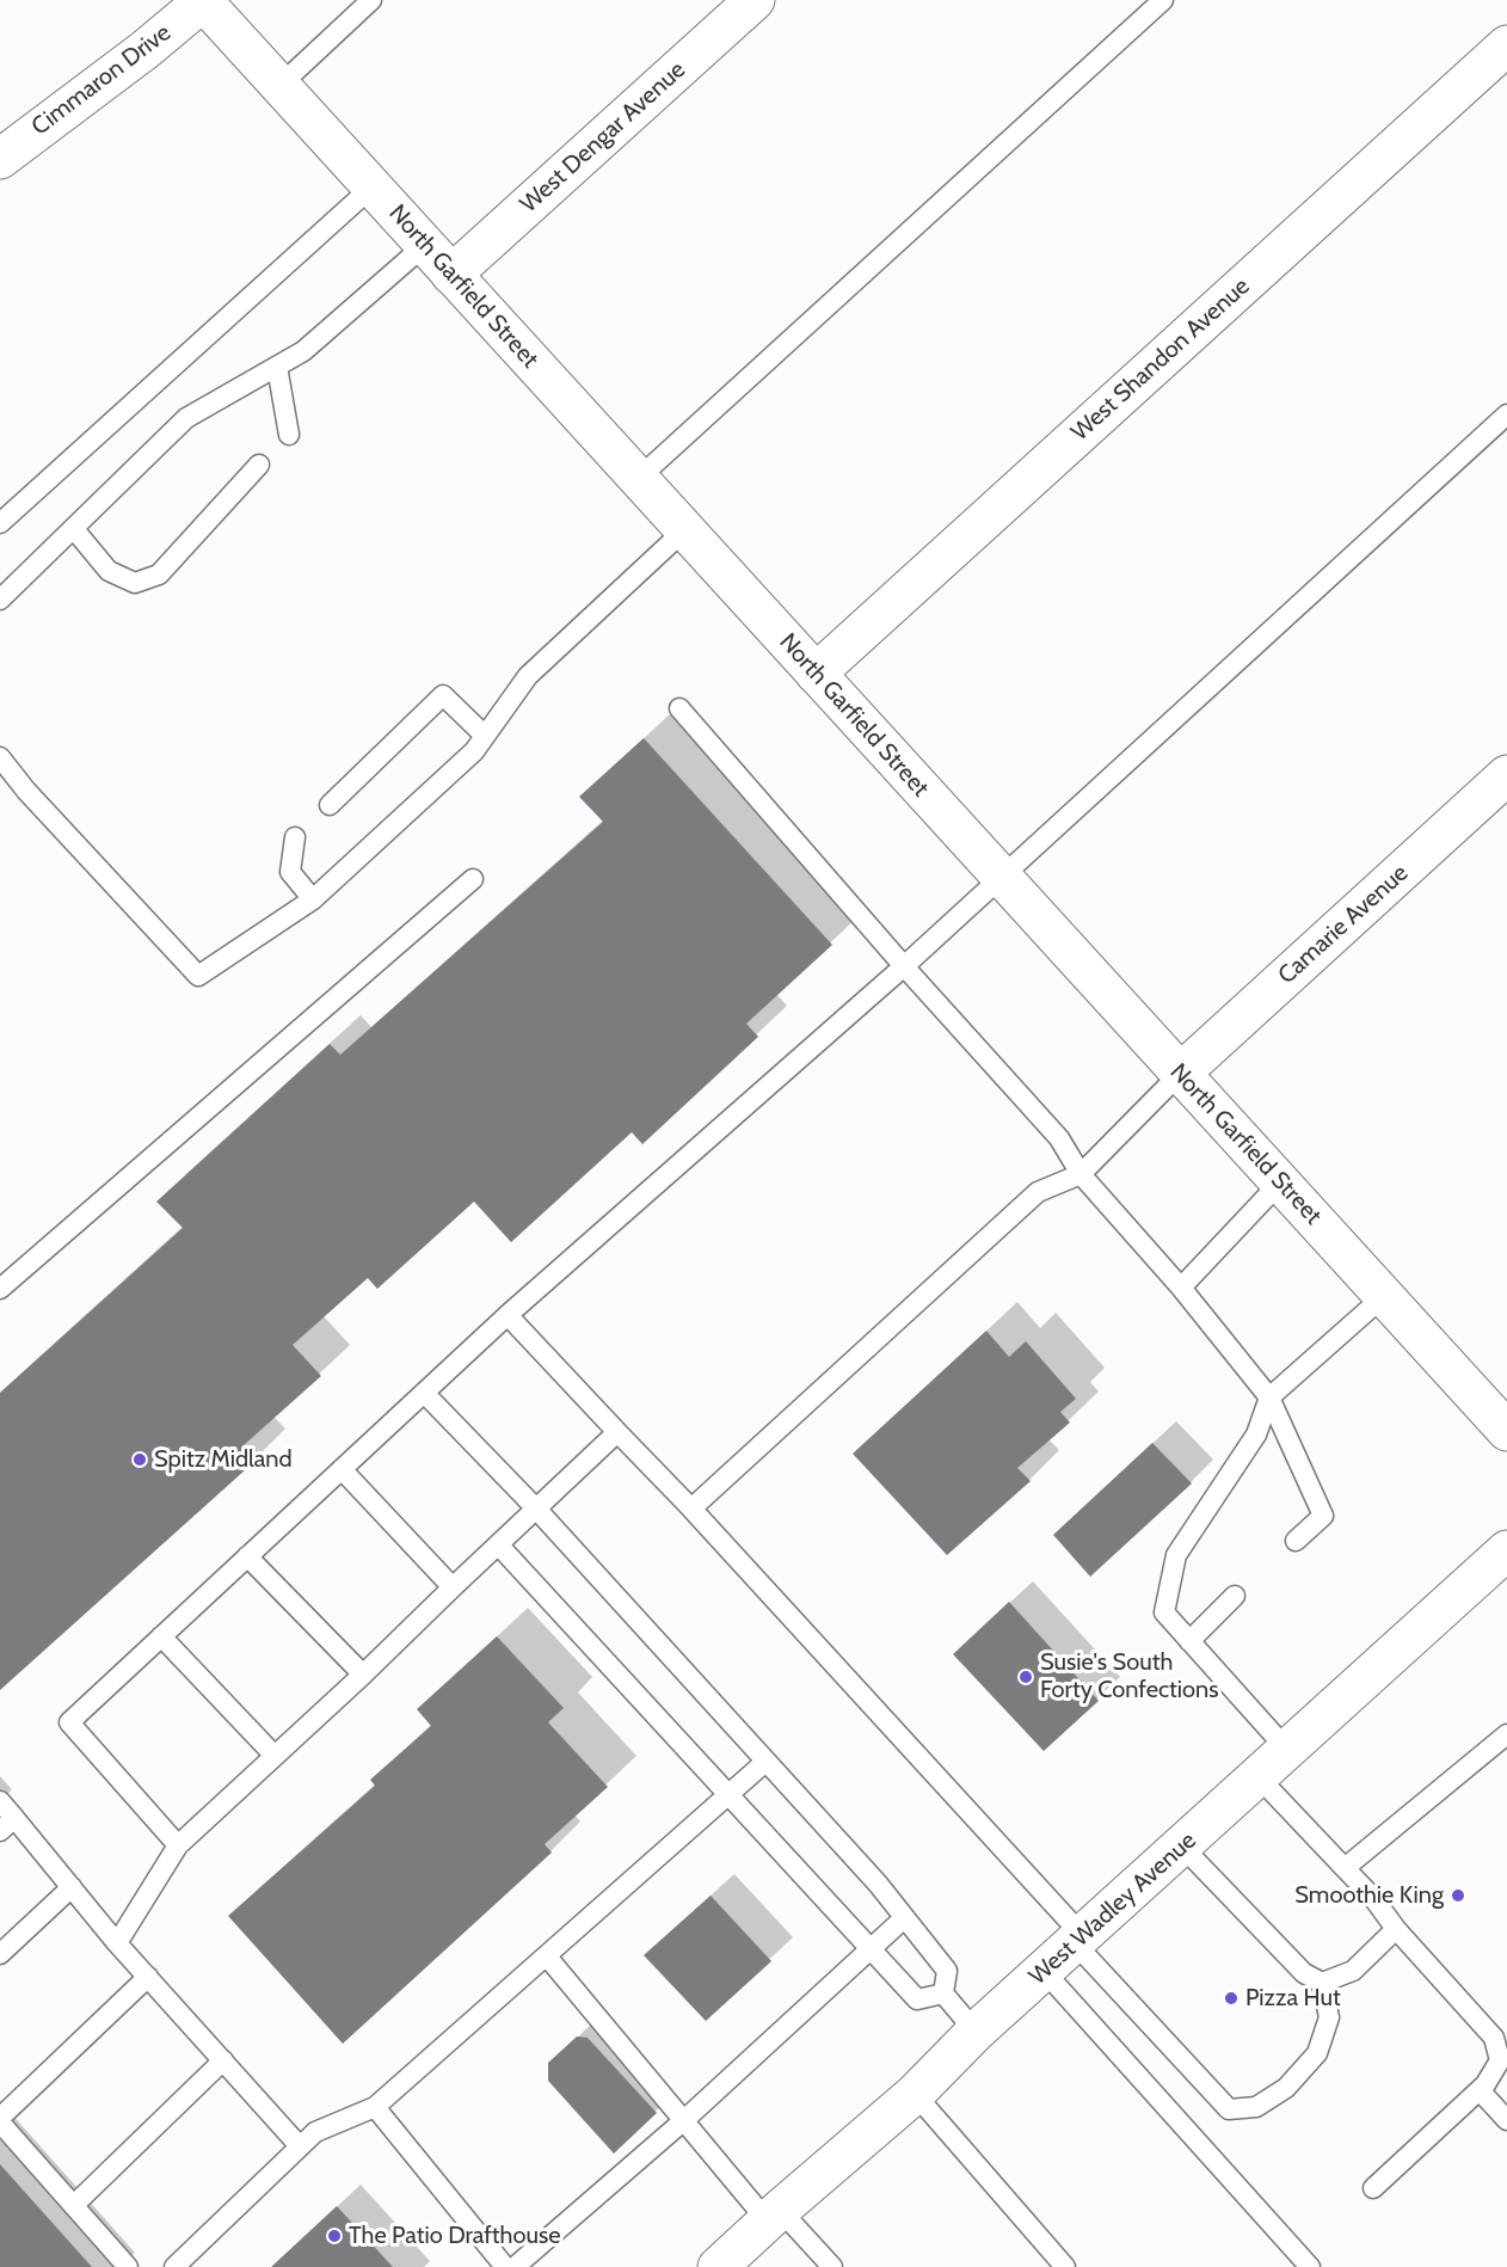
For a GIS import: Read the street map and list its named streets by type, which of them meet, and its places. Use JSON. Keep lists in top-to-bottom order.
{
  "streets": {
    "main road": [
      "Cimmaron Drive",
      "West Dengar Avenue",
      "North Garfield Street",
      "West Shandon Avenue",
      "Camarie Avenue",
      "West Wadley Avenue"
    ]
  },
  "crossings": [
    ["Cimmaron Drive", "North Garfield Street"],
    ["West Dengar Avenue", "North Garfield Street"],
    ["North Garfield Street", "West Shandon Avenue"],
    ["North Garfield Street", "Camarie Avenue"]
  ],
  "places": [
    "Spitz Midland",
    "Susie's South Forty Confections",
    "Smoothie King",
    "Pizza Hut",
    "The Patio Drafthouse"
  ]
}
